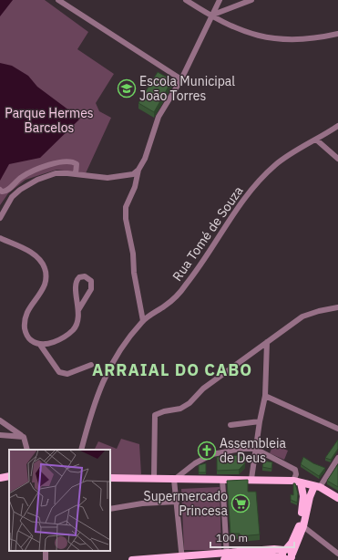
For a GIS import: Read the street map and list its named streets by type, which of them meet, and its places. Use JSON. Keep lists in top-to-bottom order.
{
  "streets": {
    "street": ["Rua Tomé de Souza"]
  },
  "districts": ["ARRAIAL DO CABO"],
  "parks": ["Parque Hermes Barcelos"],
  "places": {
    "school or university": ["Escola Municipal João Torres"],
    "church": ["Assembleia de Deus"],
    "supermarket": ["Supermercado Princesa"]
  },
  "scale_bar": "100 m"
}
